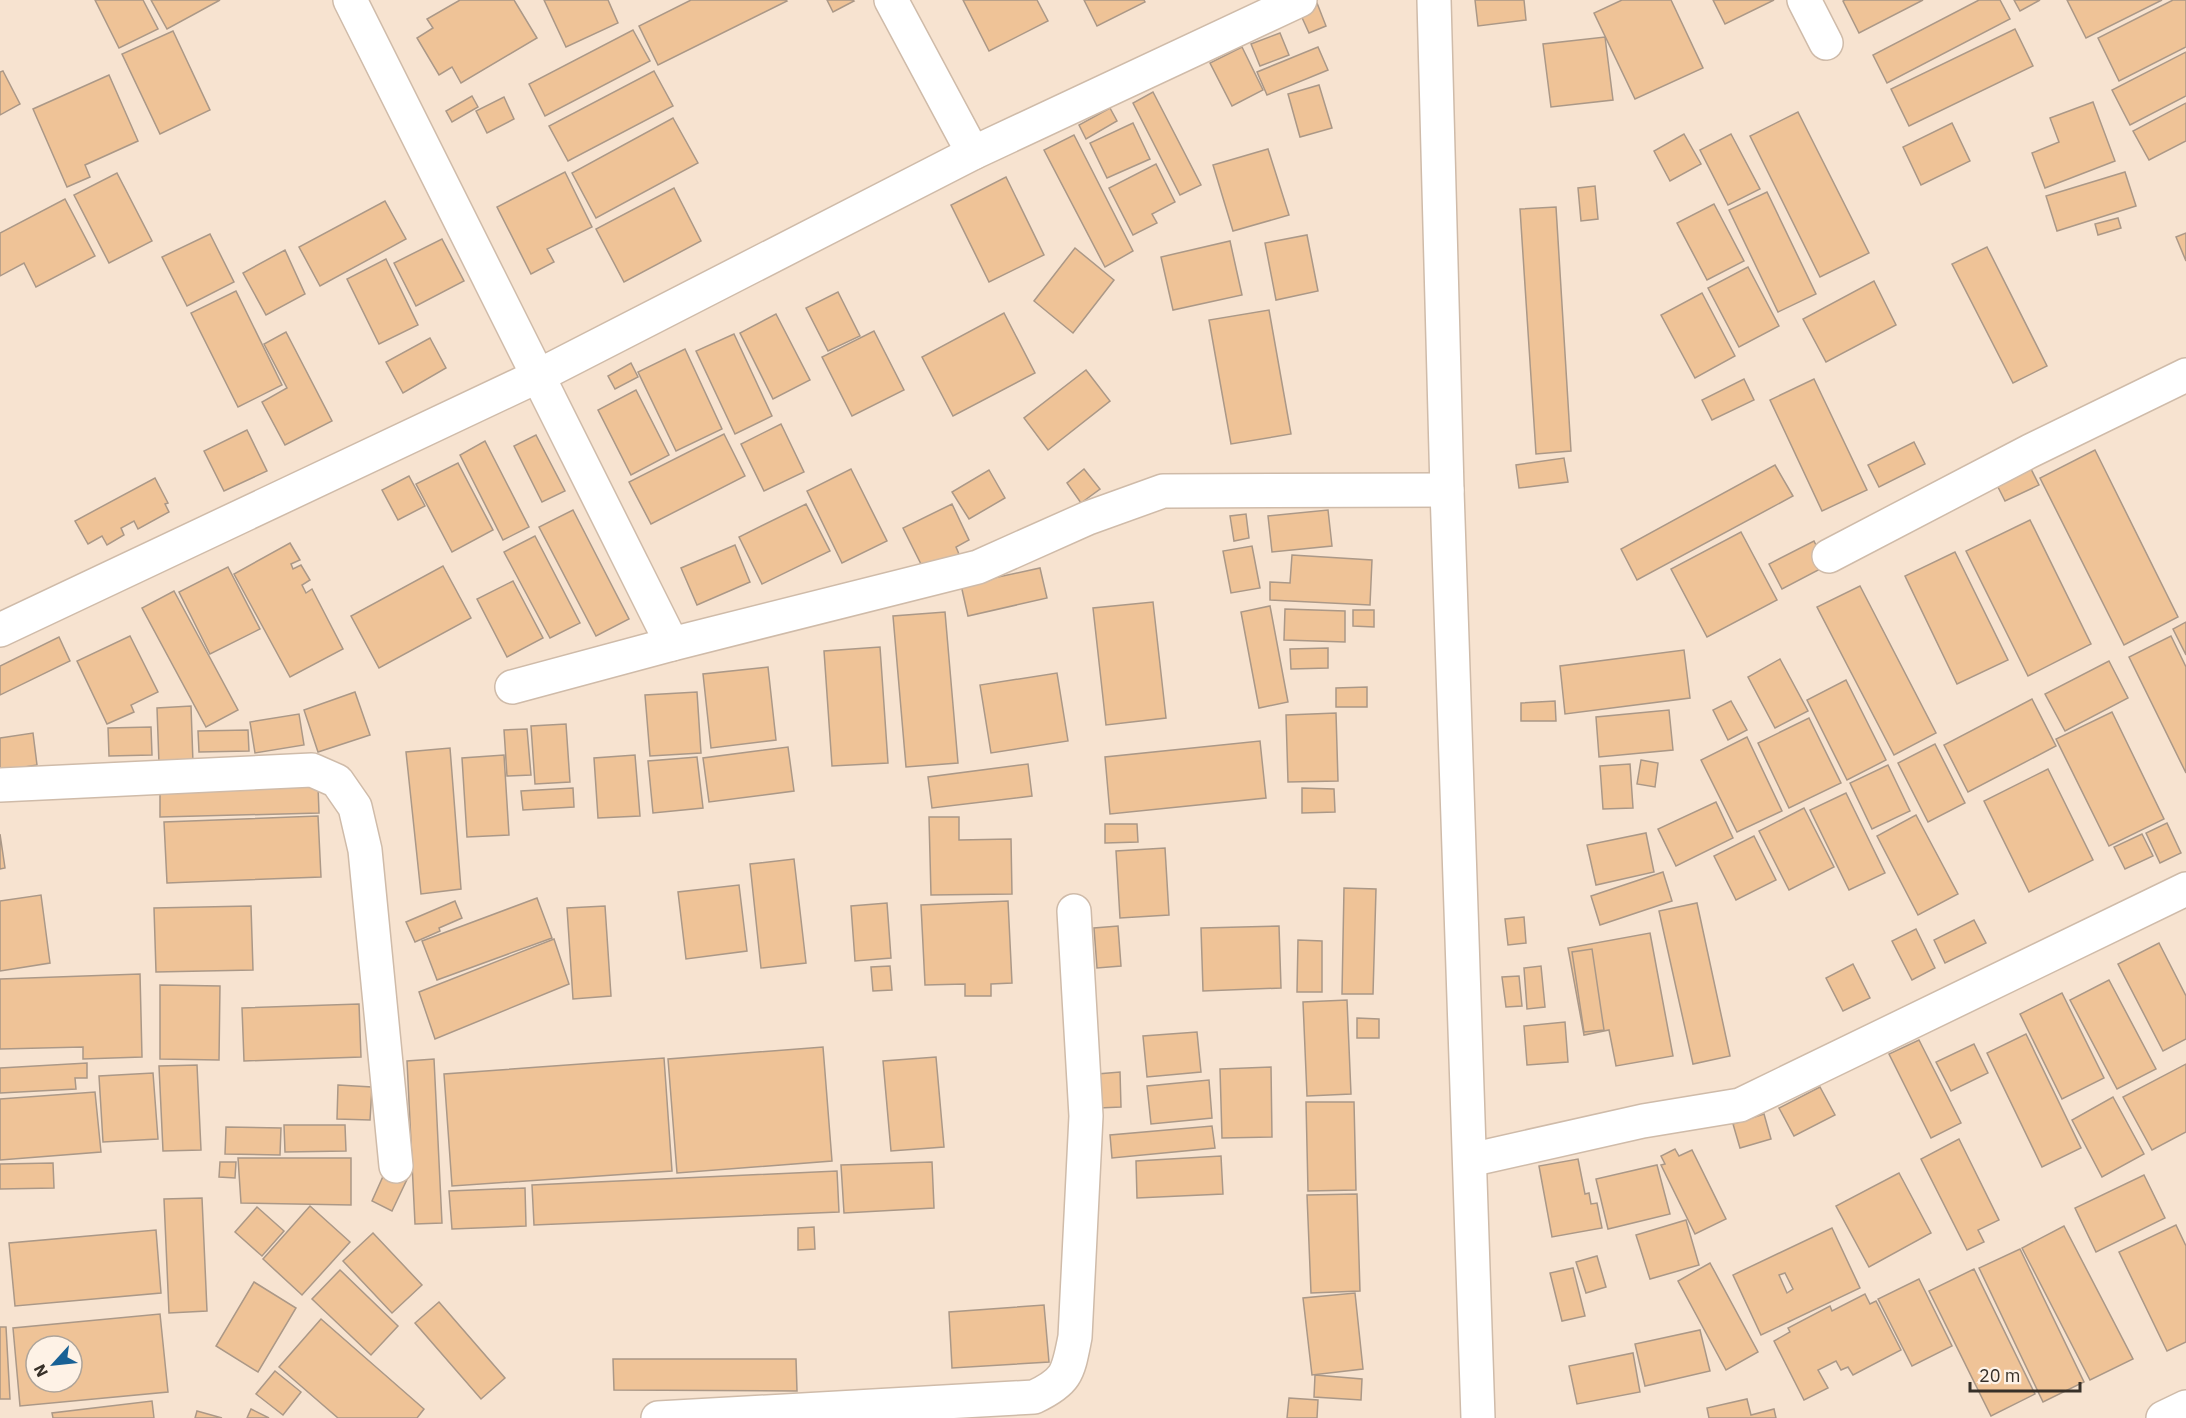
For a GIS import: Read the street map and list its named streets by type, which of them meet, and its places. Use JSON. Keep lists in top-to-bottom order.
{
  "scale_bar": "20 m",
  "north": "bottom left"
}
